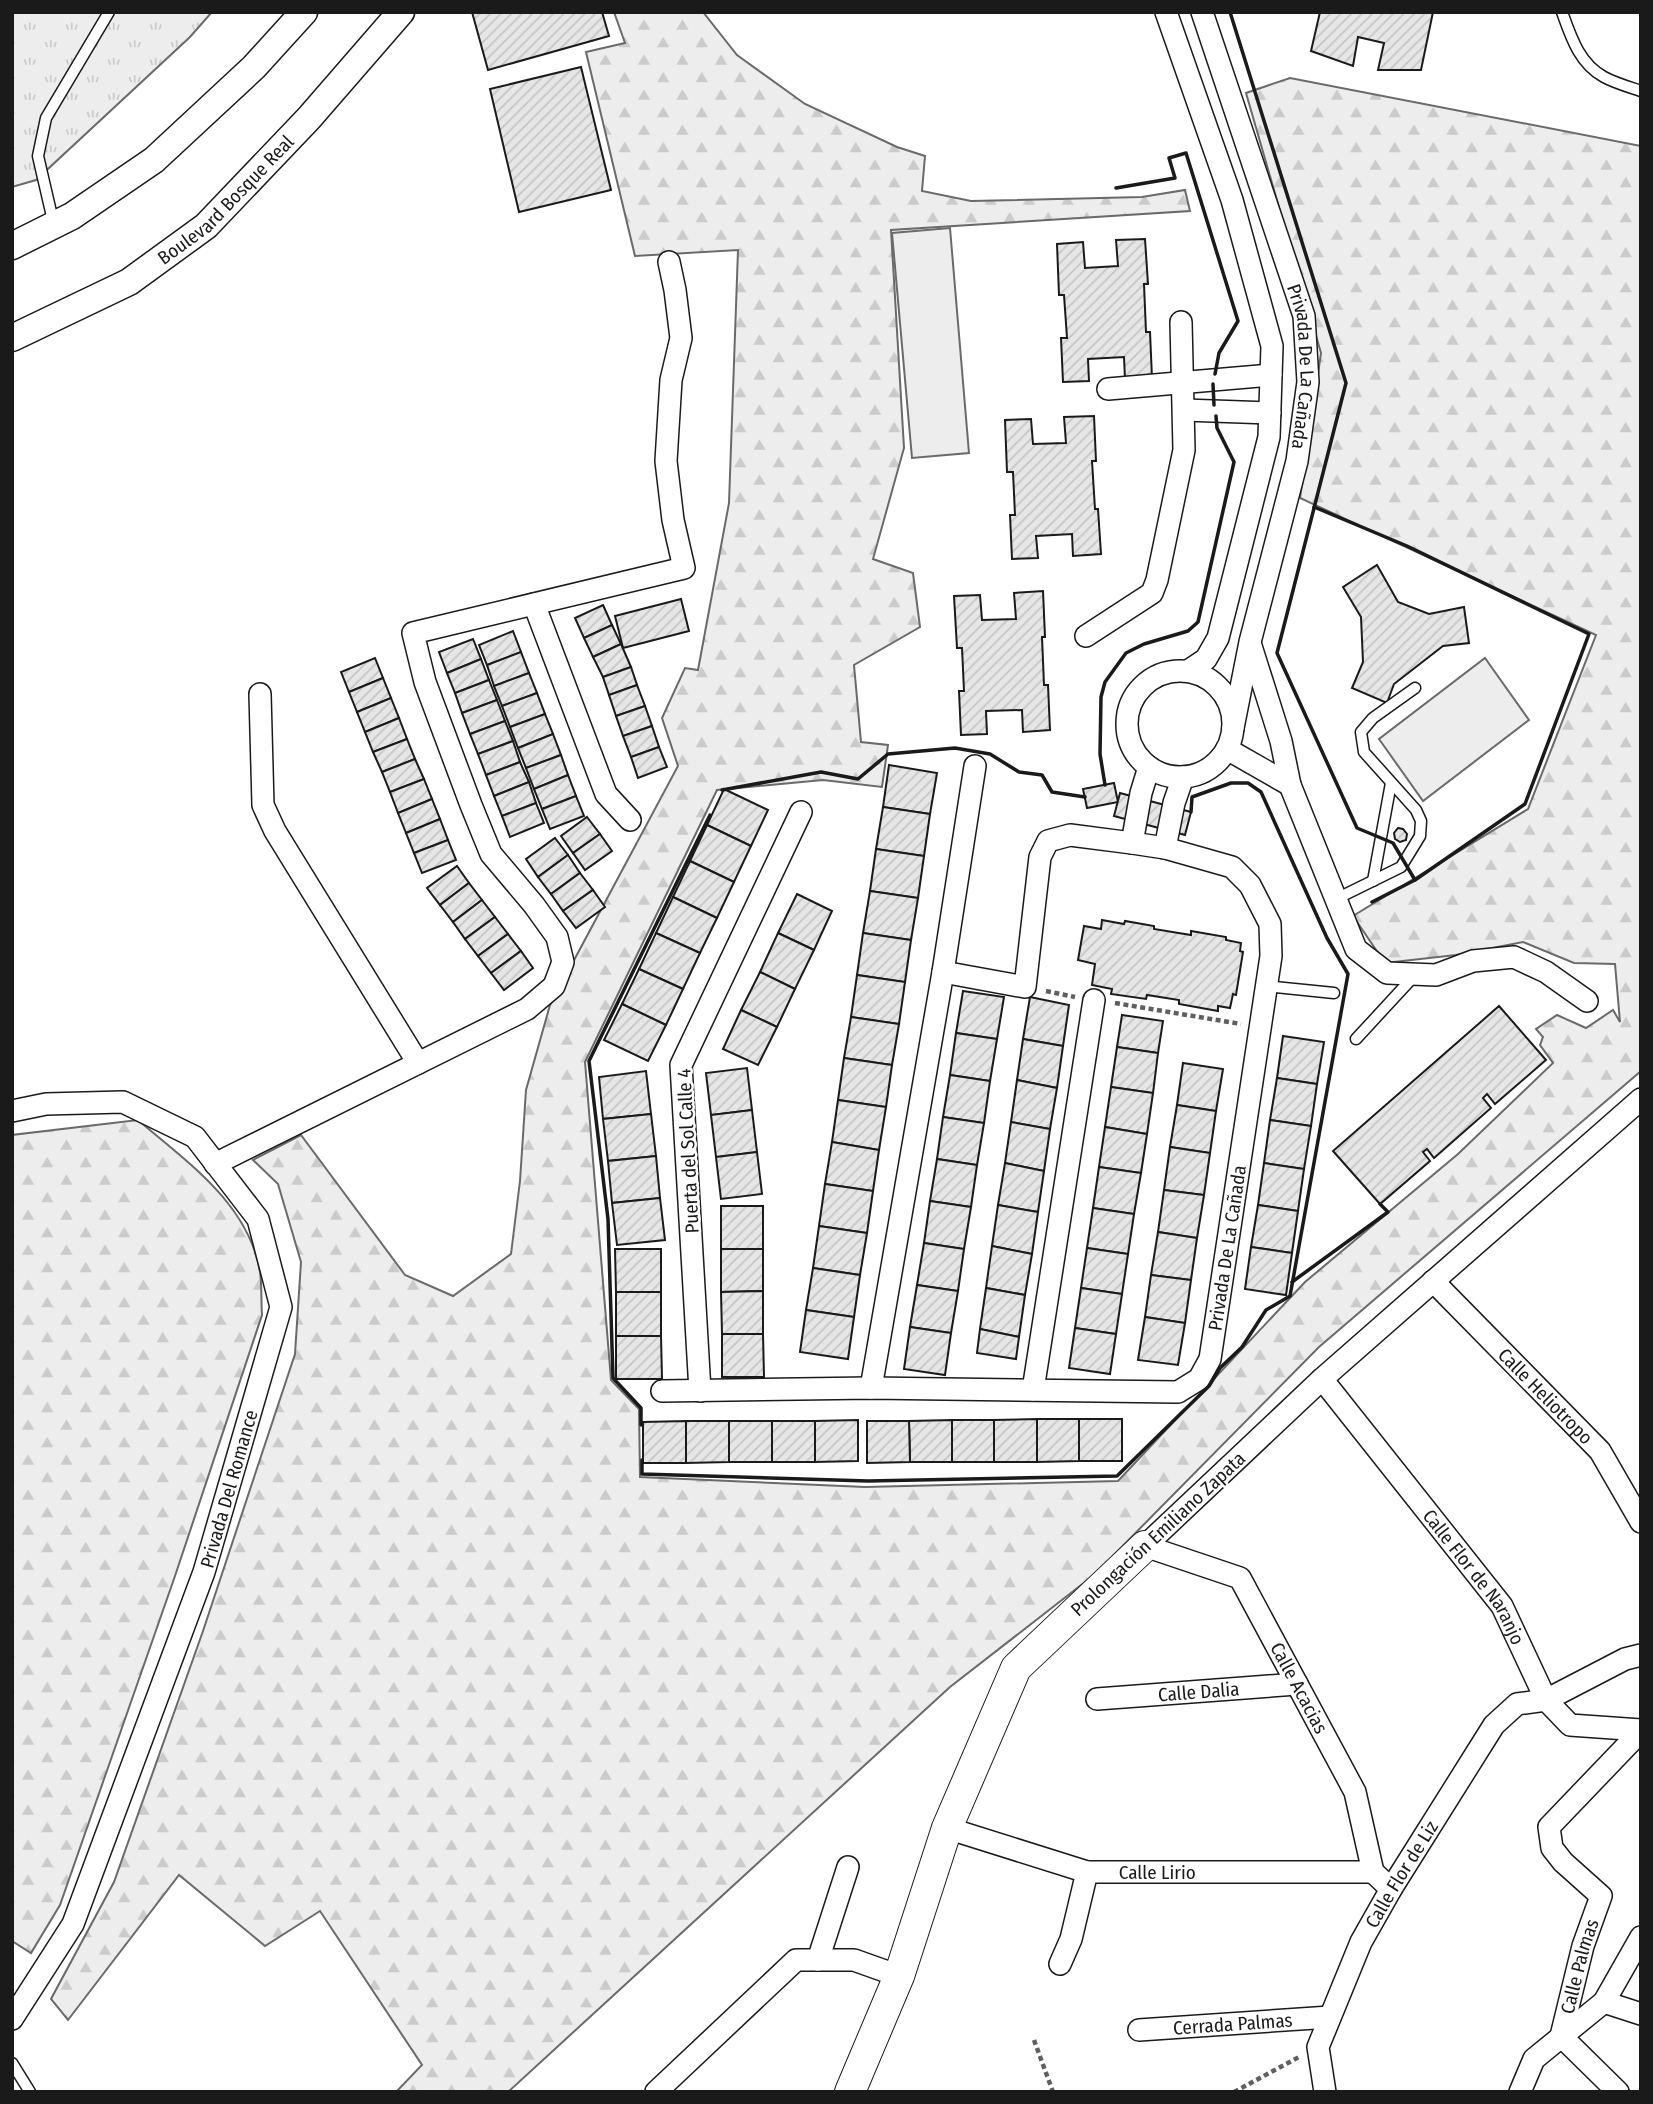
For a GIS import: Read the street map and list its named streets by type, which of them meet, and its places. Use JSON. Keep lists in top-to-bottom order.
{
  "streets": {
    "main road": ["Prolongación Emiliano Zapata"],
    "street": [
      "Boulevard Bosque Real",
      "Privada De La Cañada",
      "Puerta del Sol Calle 4",
      "Calle Heliotropo",
      "Privada Del Romance",
      "Calle Flor de Naranjo",
      "Calle Acacias",
      "Calle Dalia",
      "Calle Lirio",
      "Calle Flor de Liz",
      "Calle Palmas",
      "Cerrada Palmas"
    ]
  },
  "crossings": [
    ["Privada De La Cañada", "Puerta del Sol Calle 4"],
    ["Calle Heliotropo", "Prolongación Emiliano Zapata"],
    ["Prolongación Emiliano Zapata", "Calle Flor de Naranjo"],
    ["Prolongación Emiliano Zapata", "Calle Acacias"],
    ["Prolongación Emiliano Zapata", "Calle Lirio"],
    ["Calle Flor de Naranjo", "Calle Flor de Liz"],
    ["Calle Flor de Naranjo", "Calle Palmas"],
    ["Calle Acacias", "Calle Dalia"],
    ["Calle Acacias", "Calle Lirio"],
    ["Calle Flor de Liz", "Cerrada Palmas"]
  ]
}
